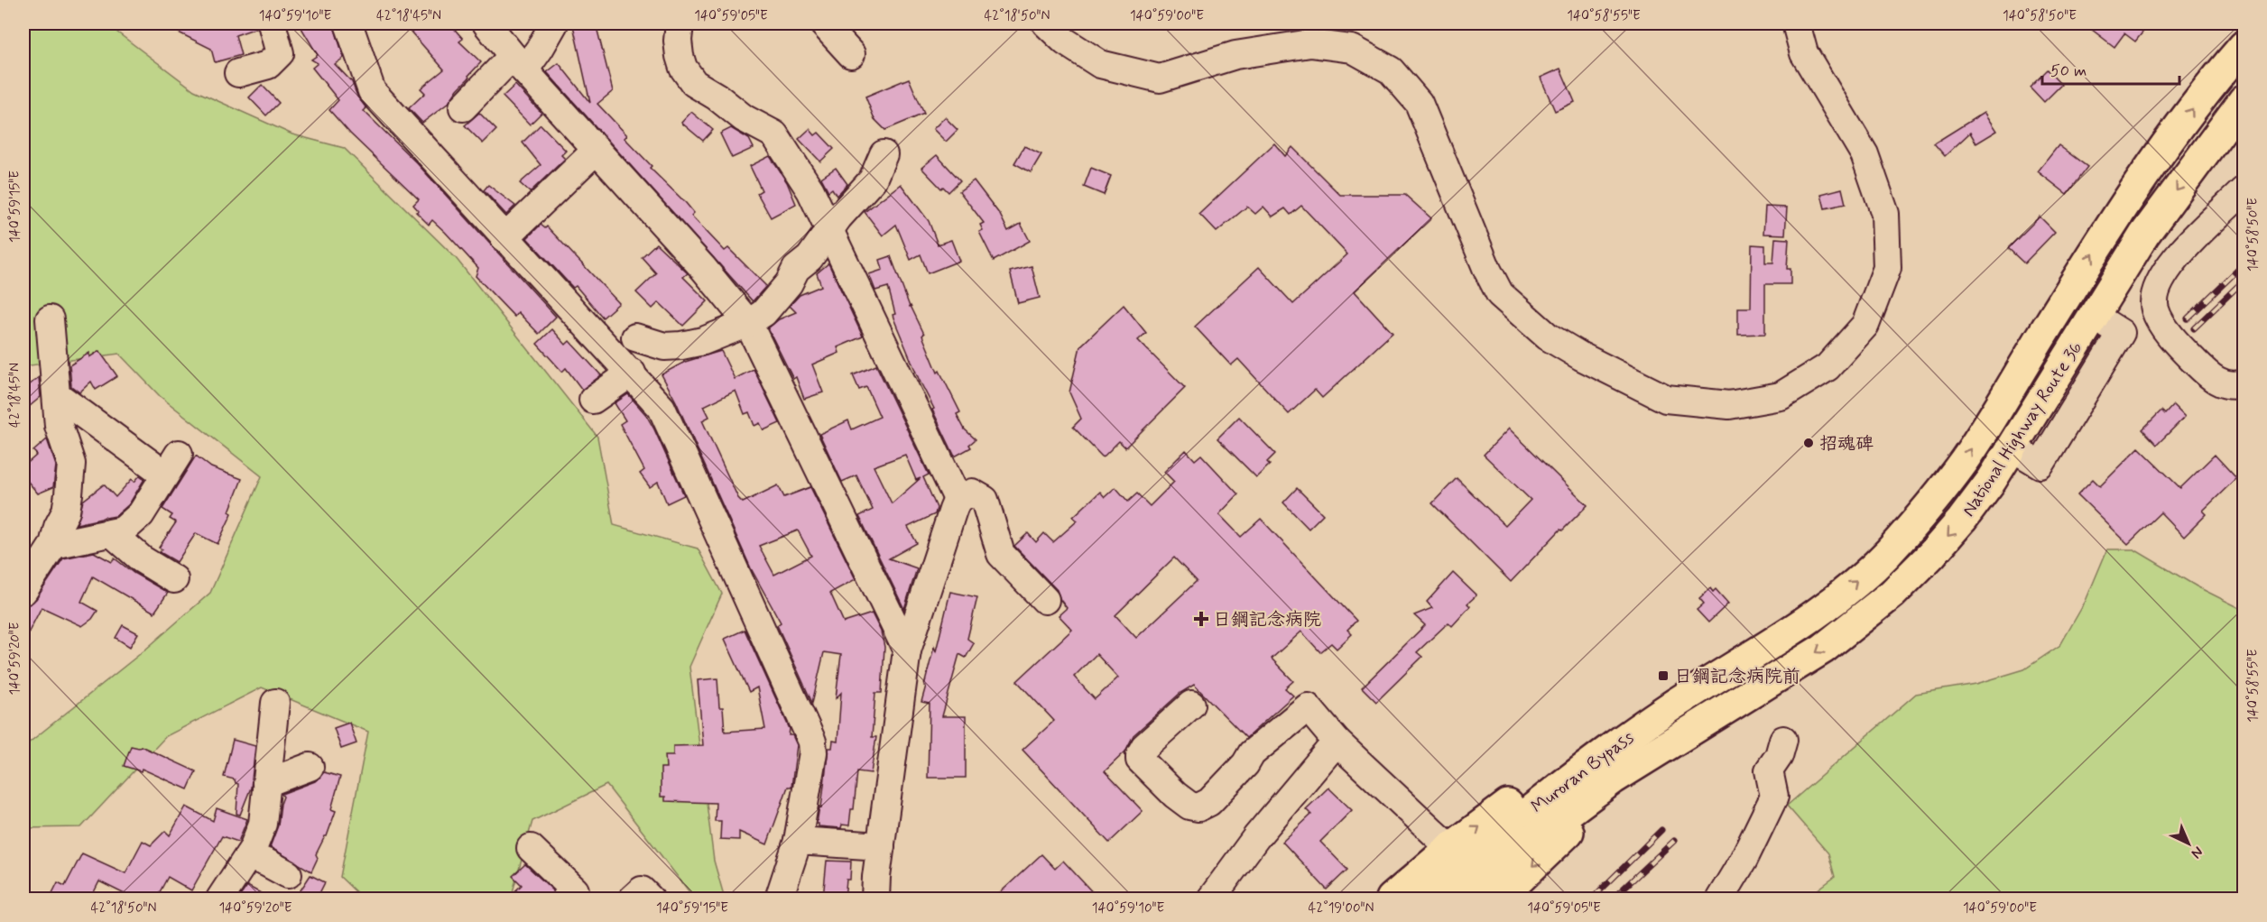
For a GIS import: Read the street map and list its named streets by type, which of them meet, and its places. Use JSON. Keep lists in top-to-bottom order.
{
  "streets": {
    "highway": ["National Highway Route 36", "Muroran Bypass"]
  },
  "crossings": [
    ["National Highway Route 36", "Muroran Bypass"]
  ],
  "places": {
    "other": ["招魂碑"],
    "health": ["日鋼記念病院"],
    "transit": ["日鋼記念病院前"]
  },
  "scale_bar": "50 m",
  "north": "bottom right",
  "coordinates": [
    "140°59'10\"E",
    "42°18'45\"N",
    "140°59'05\"E",
    "42°18'50\"N",
    "140°59'00\"E",
    "140°58'55\"E",
    "140°58'50\"E",
    "140°59'15\"E",
    "140°59'20\"E",
    "42°19'00\"N"
  ]
}
